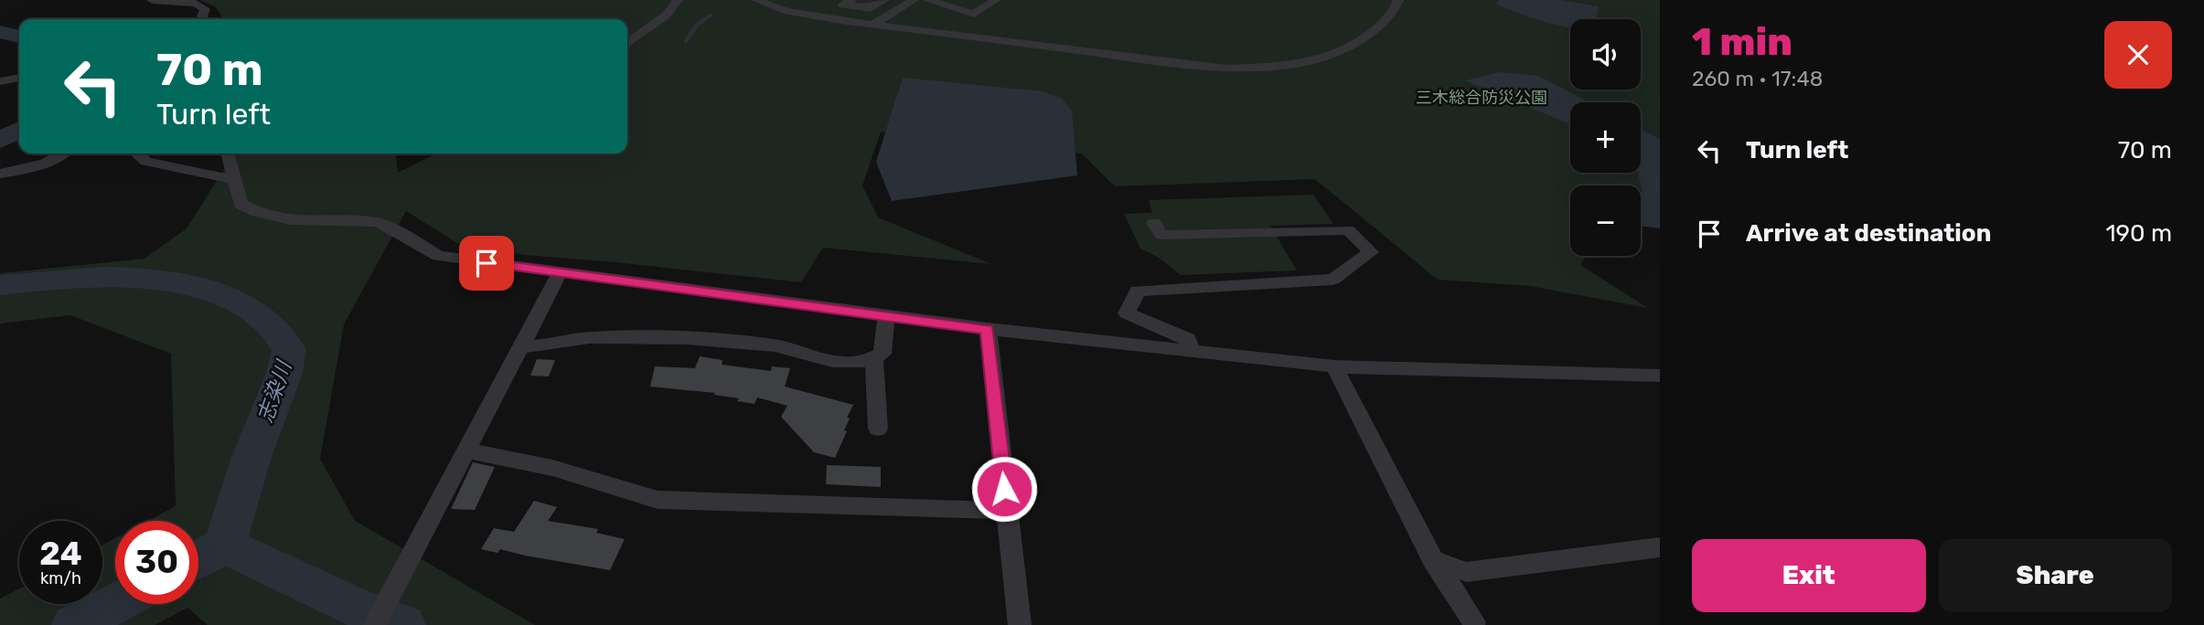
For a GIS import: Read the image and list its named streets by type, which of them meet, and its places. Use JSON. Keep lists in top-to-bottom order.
{
  "water": ["志染川"],
  "parks": ["三木総合防災公園"],
  "page": {
    "heading": ["1 min", "260 m · 17:48"],
    "map_buttons": ["+", "−"],
    "turn": ["70 m", "Turn left"],
    "list": [
      {
        "name": "Turn left",
        "value": "70 m"
      },
      {
        "name": "Arrive at destination",
        "value": "190 m"
      }
    ],
    "speed": "24 km/h",
    "limit": "30",
    "buttons": ["Exit", "Share"]
  }
}
